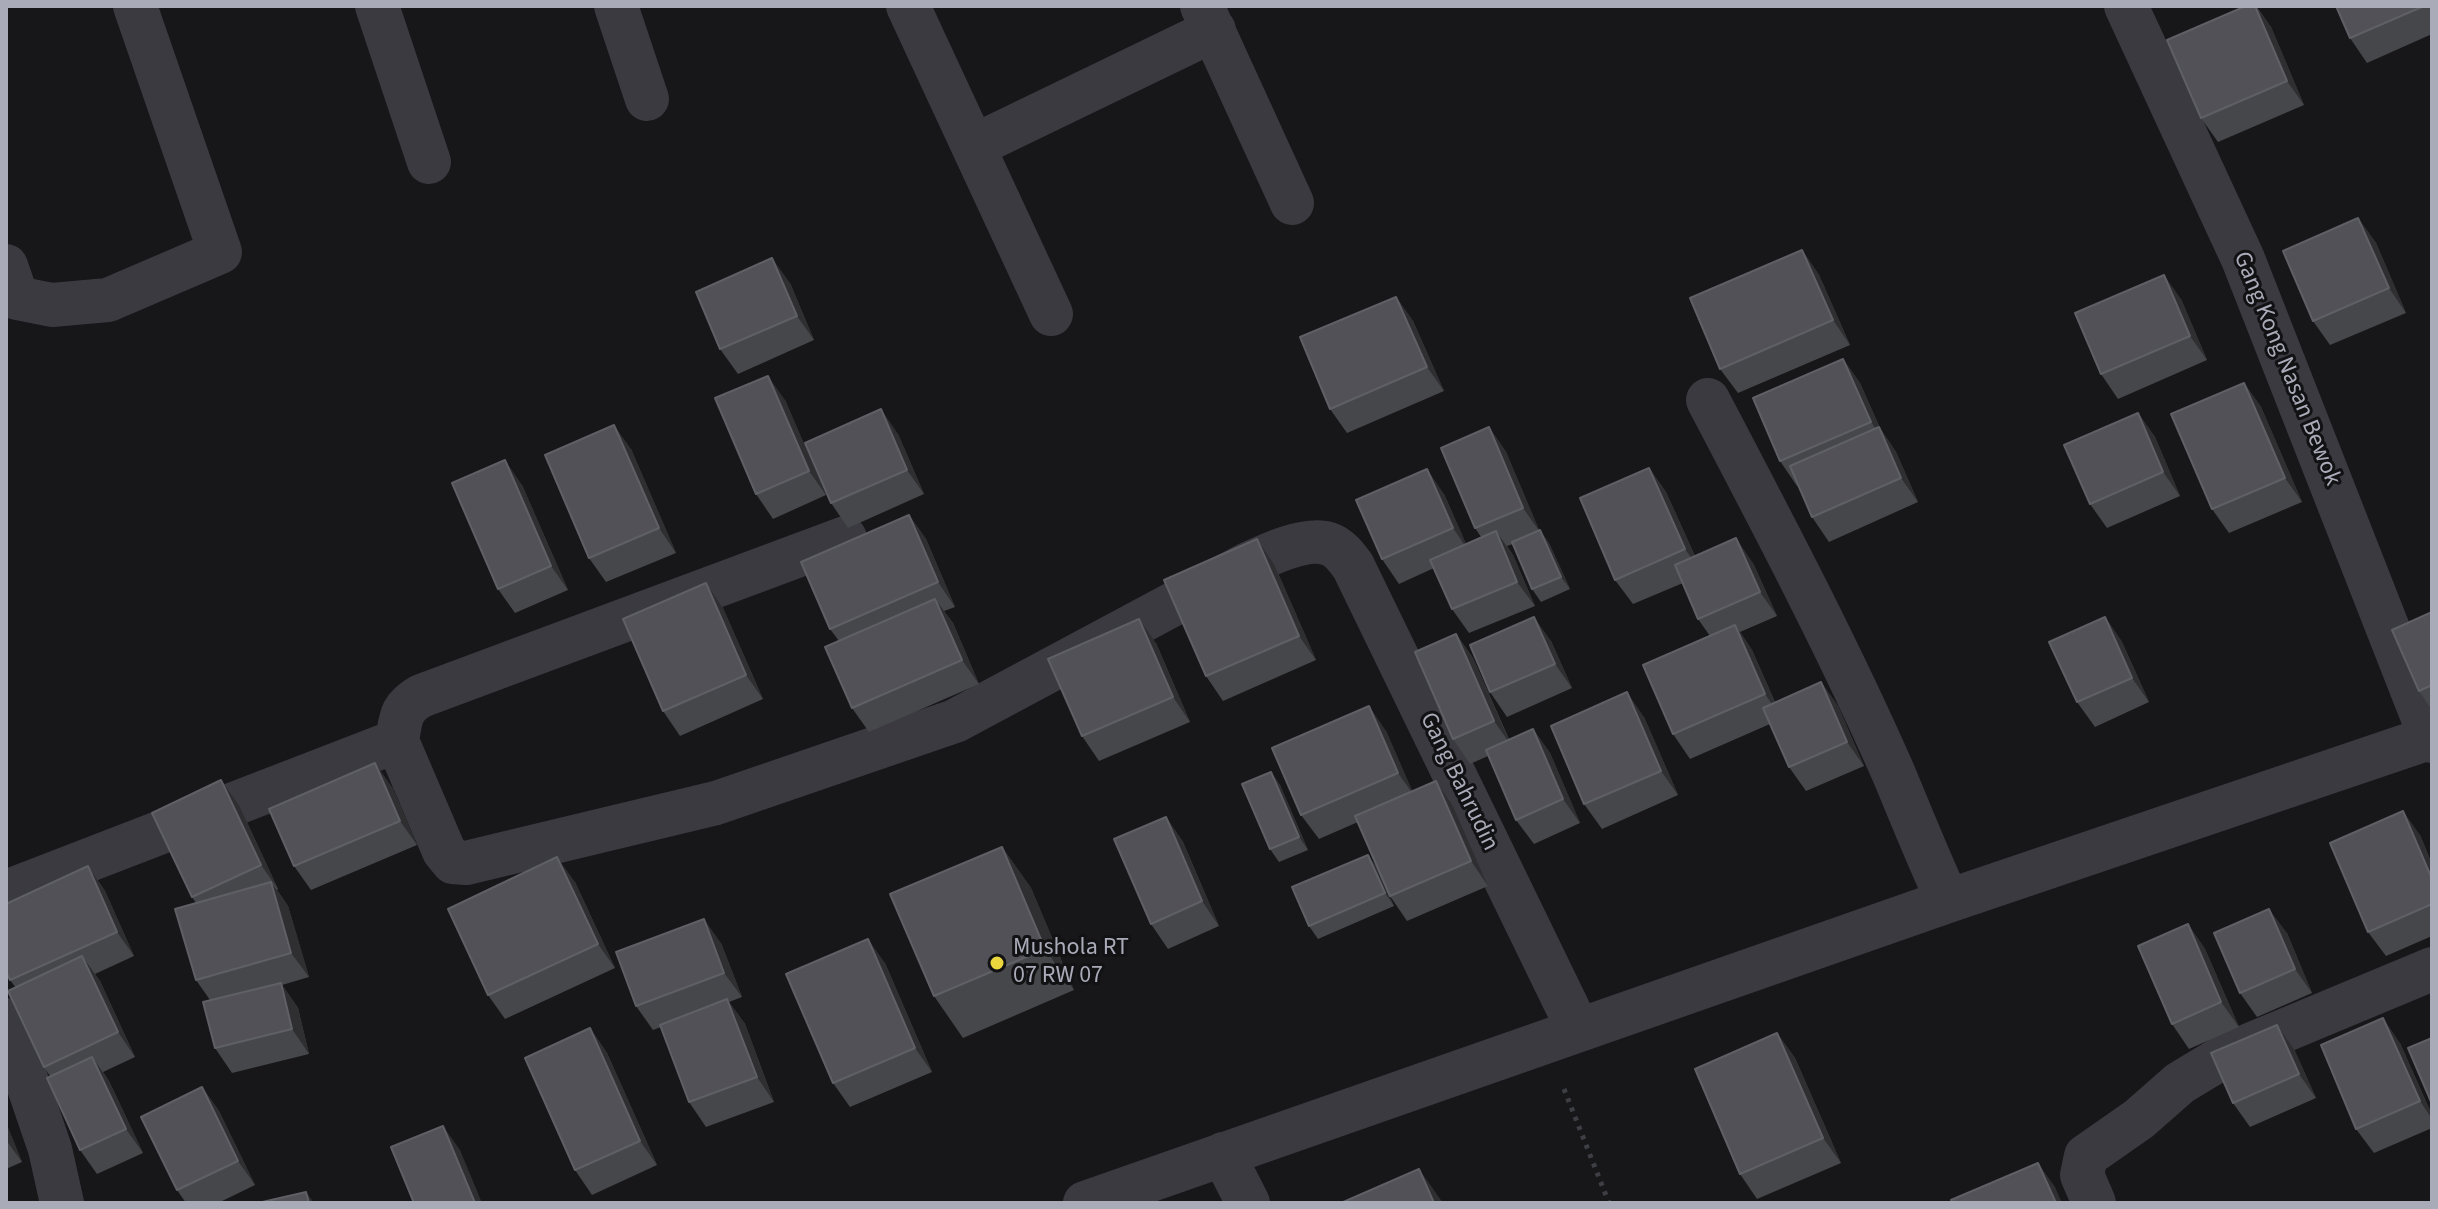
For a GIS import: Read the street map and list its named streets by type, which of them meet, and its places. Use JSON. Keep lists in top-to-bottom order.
{
  "streets": {
    "street": ["Gang Kong Nasan Bewok", "Gang Bahrudin"]
  },
  "places": ["Mushola RT 07 RW 07"]
}
